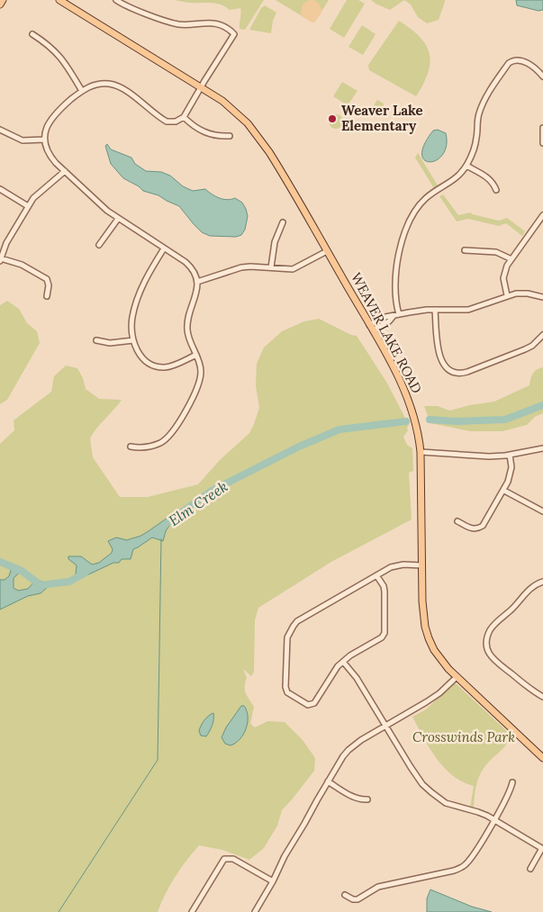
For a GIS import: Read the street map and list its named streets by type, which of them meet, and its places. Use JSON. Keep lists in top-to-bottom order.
{
  "streets": {
    "main road": ["WEAVER LAKE ROAD"]
  },
  "water": ["Elm Creek"],
  "parks": ["Crosswinds Park"],
  "places": ["Weaver Lake Elementary"]
}
